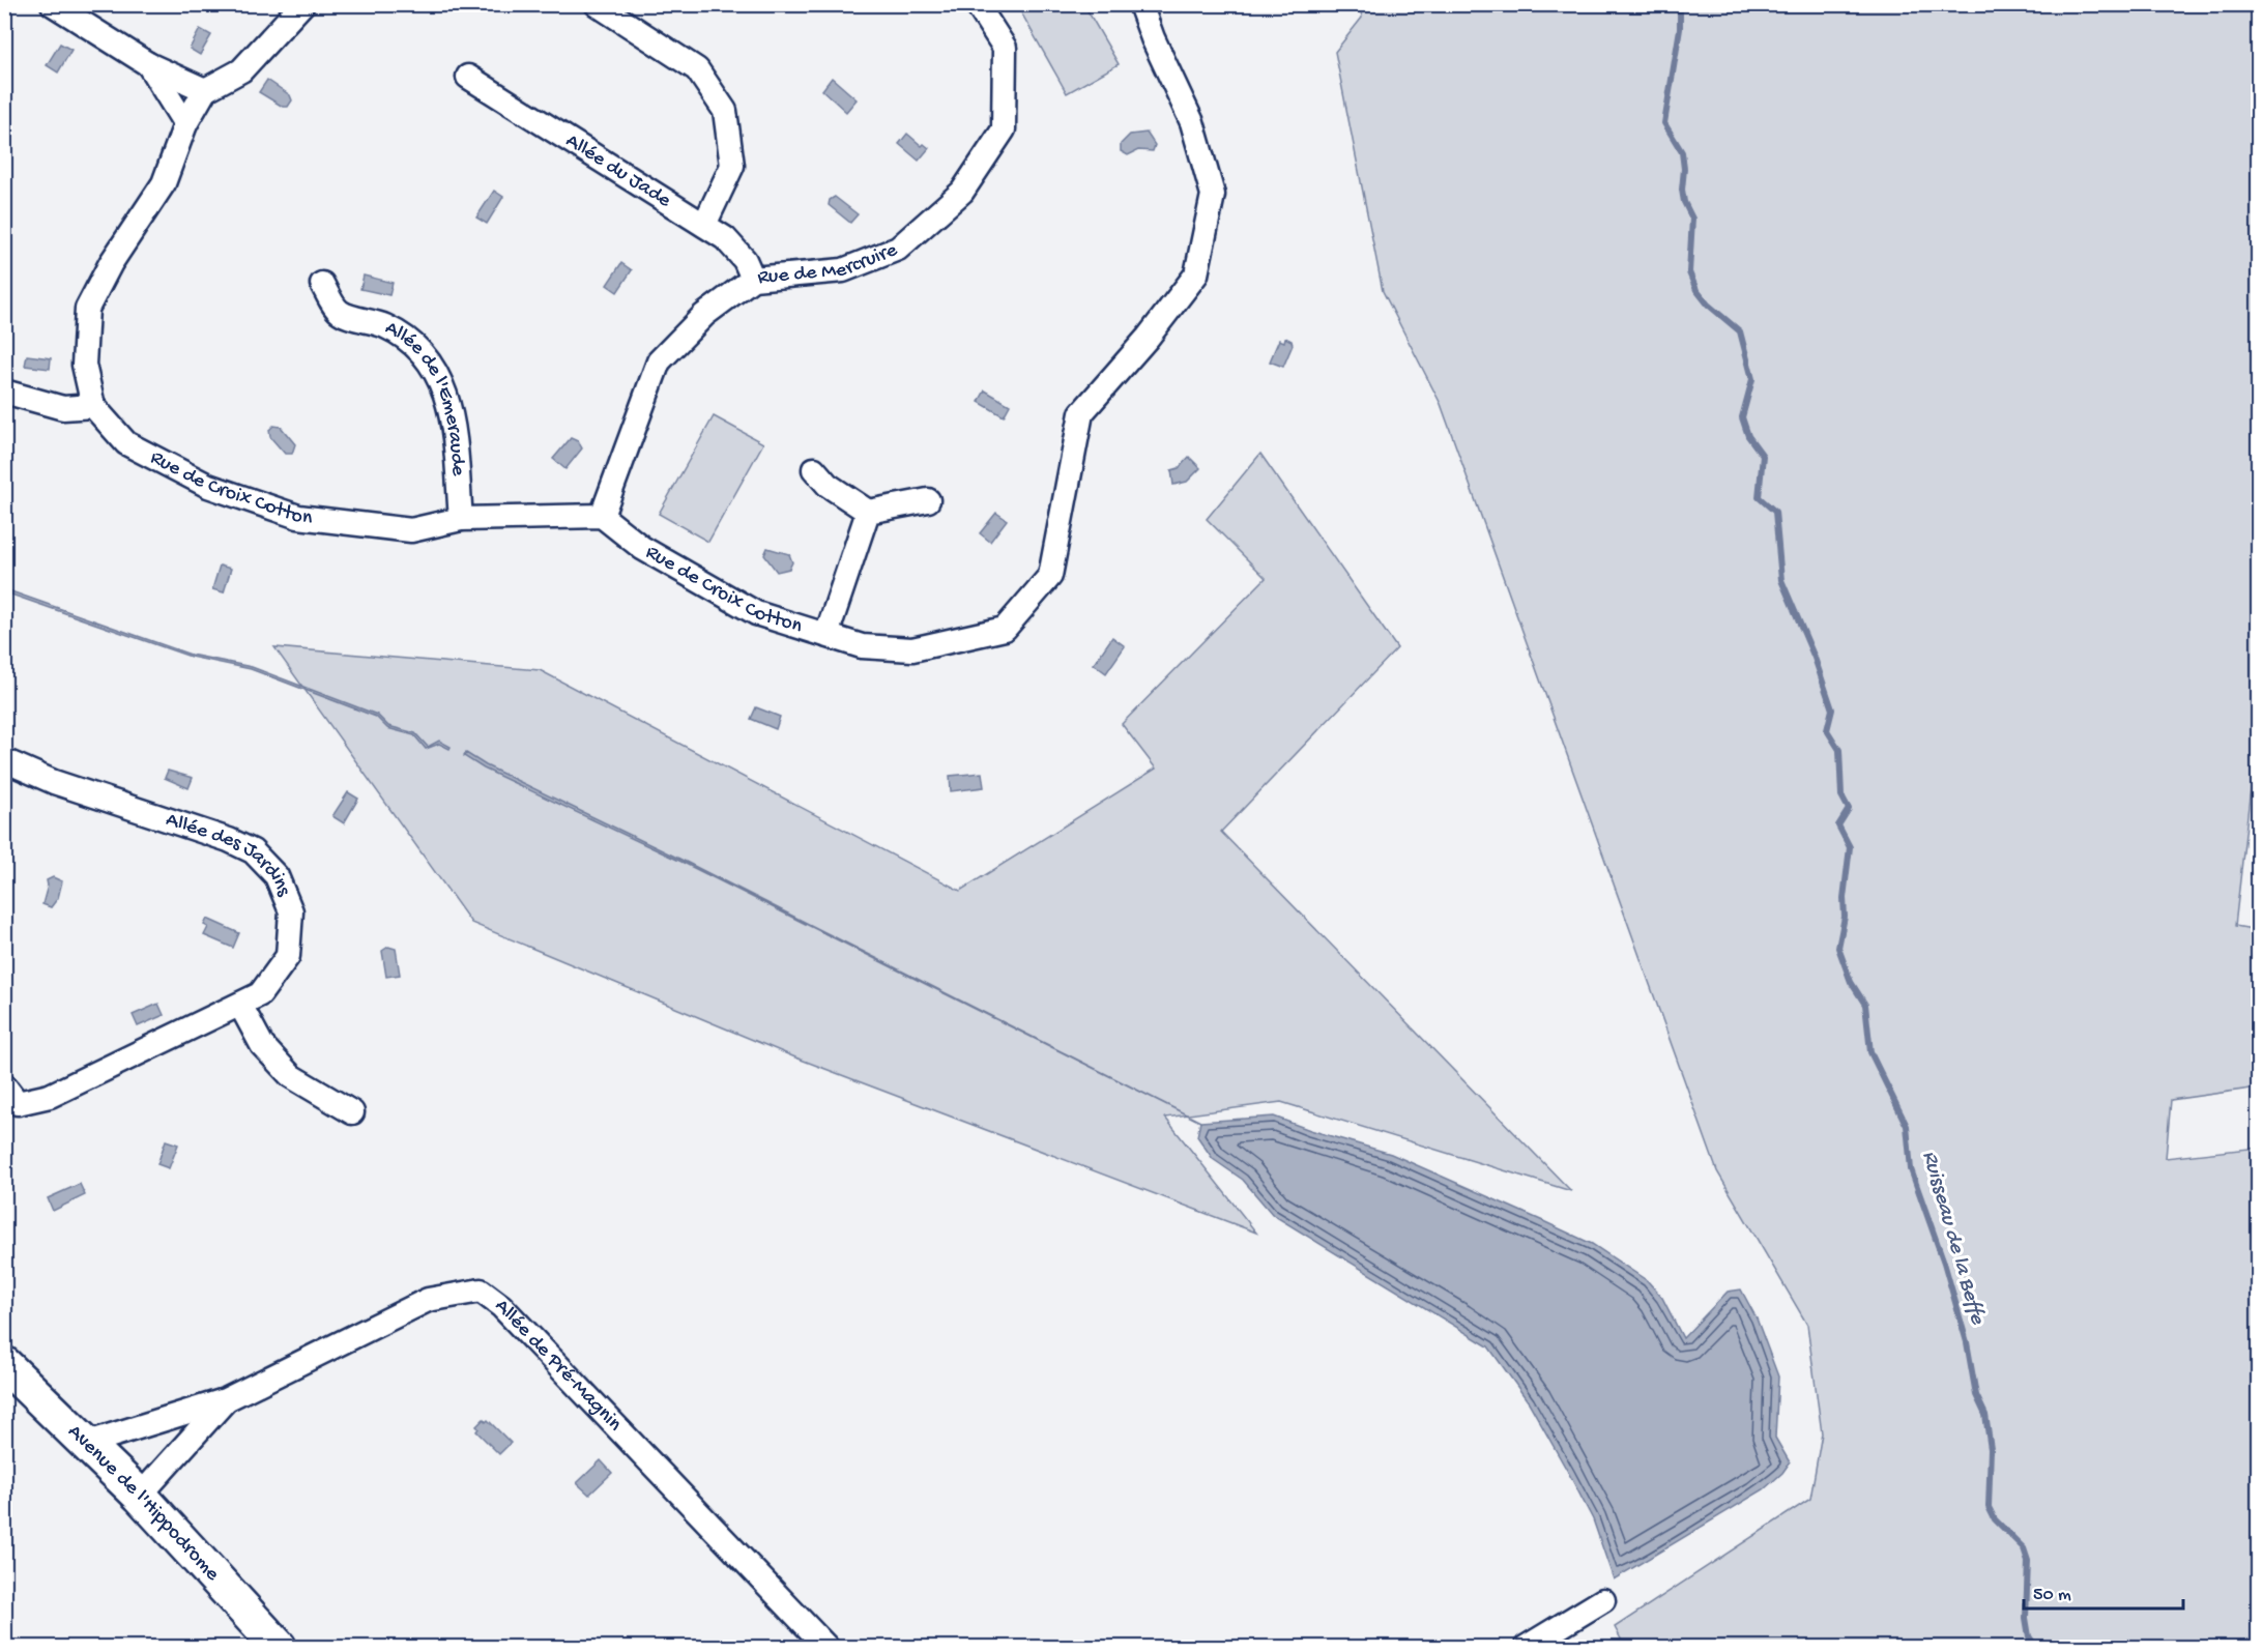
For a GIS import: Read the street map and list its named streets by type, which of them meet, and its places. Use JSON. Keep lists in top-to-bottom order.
{
  "streets": {
    "main road": ["Avenue de l'Hippodrome"],
    "street": [
      "Allée du Jade",
      "Rue de Mercruire",
      "Allée de l'Emeraude",
      "Rue de Croix Cotton",
      "Allée des Jardins",
      "Allée de Pré-Magnin"
    ]
  },
  "crossings": [
    ["Allée du Jade", "Rue de Mercruire"],
    ["Rue de Mercruire", "Rue de Croix Cotton"],
    ["Allée de l'Emeraude", "Rue de Croix Cotton"],
    ["Allée de Pré-Magnin", "Avenue de l'Hippodrome"]
  ],
  "water": ["Ruisseau de la Beffe"],
  "scale_bar": "50 m"
}
